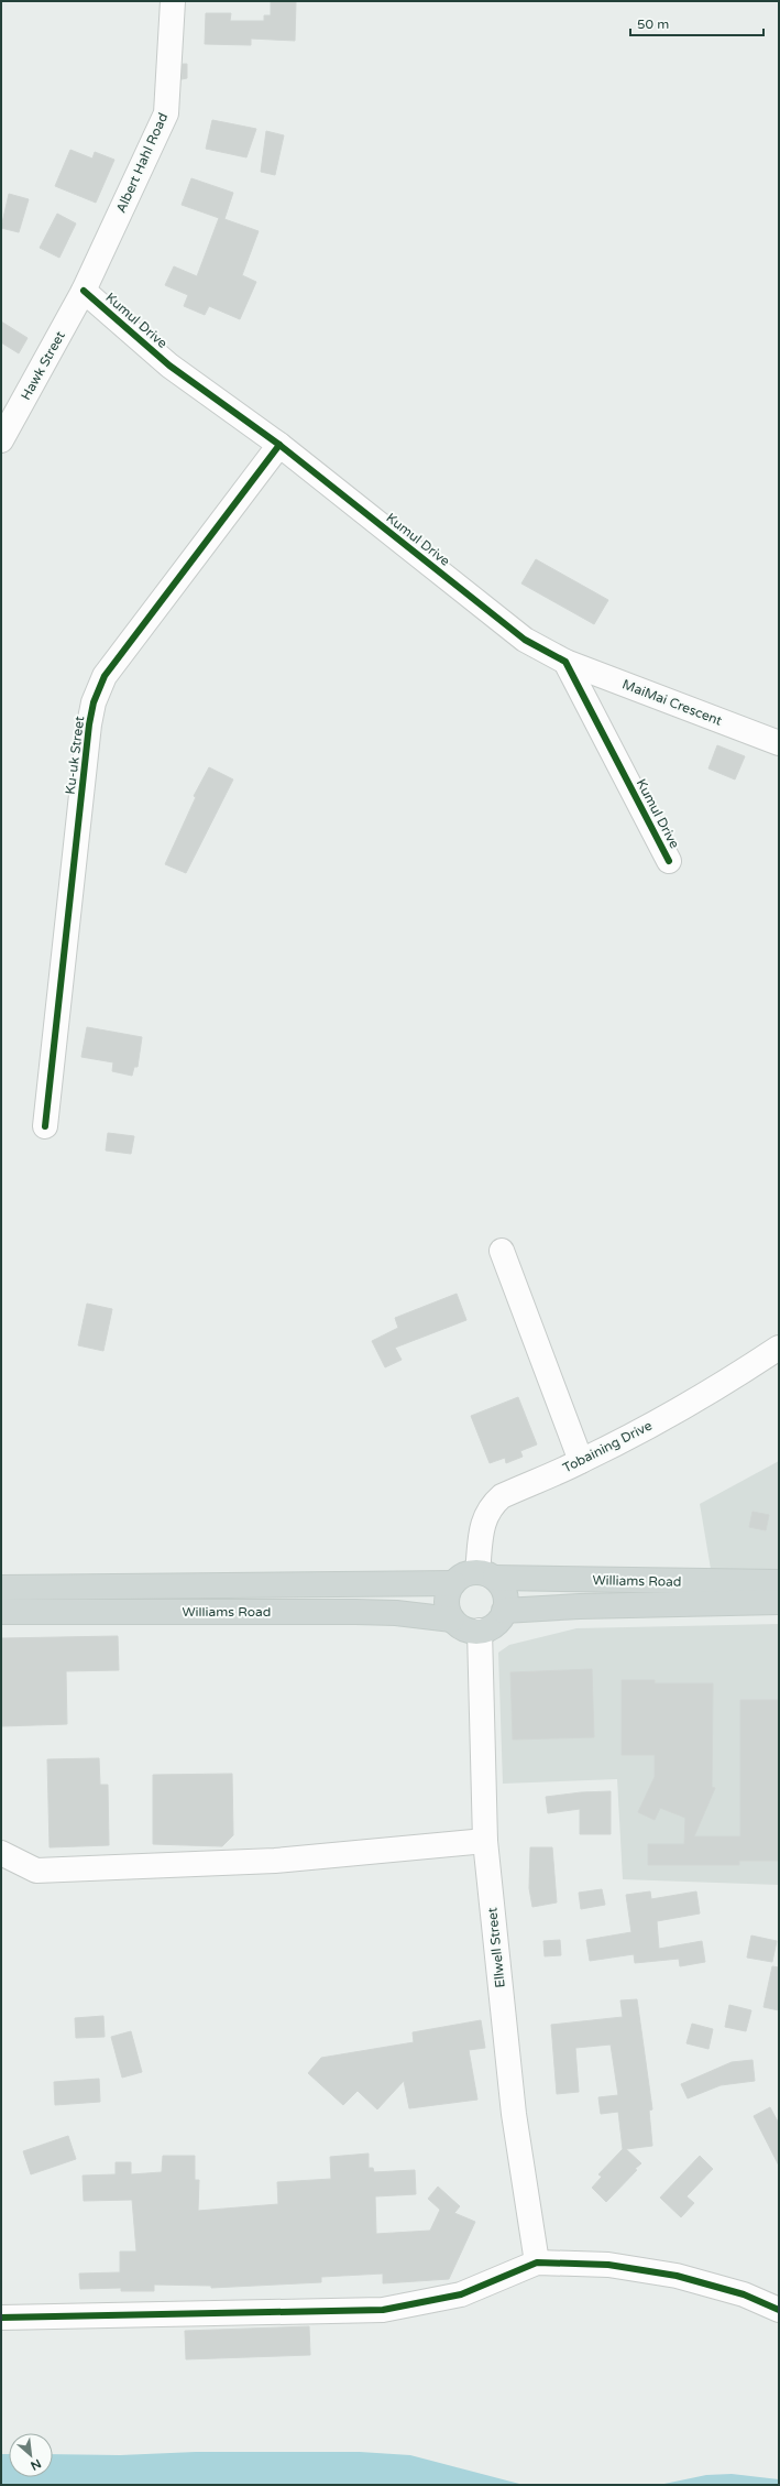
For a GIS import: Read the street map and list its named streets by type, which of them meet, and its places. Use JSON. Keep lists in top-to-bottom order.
{
  "streets": {
    "main road": ["Williams Road"],
    "street": [
      "Albert Hahl Road",
      "Kumul Drive",
      "Hawk Street",
      "MaiMai Crescent",
      "Ku-uk Street",
      "Tobaining Drive",
      "Ellwell Street"
    ]
  },
  "crossings": [
    ["Albert Hahl Road", "Kumul Drive"],
    ["Albert Hahl Road", "Hawk Street"],
    ["Kumul Drive", "Hawk Street"],
    ["Kumul Drive", "MaiMai Crescent"],
    ["Kumul Drive", "Ku-uk Street"],
    ["Tobaining Drive", "Williams Road"],
    ["Tobaining Drive", "Ellwell Street"],
    ["Williams Road", "Ellwell Street"]
  ],
  "scale_bar": "50 m",
  "north": "bottom right"
}
